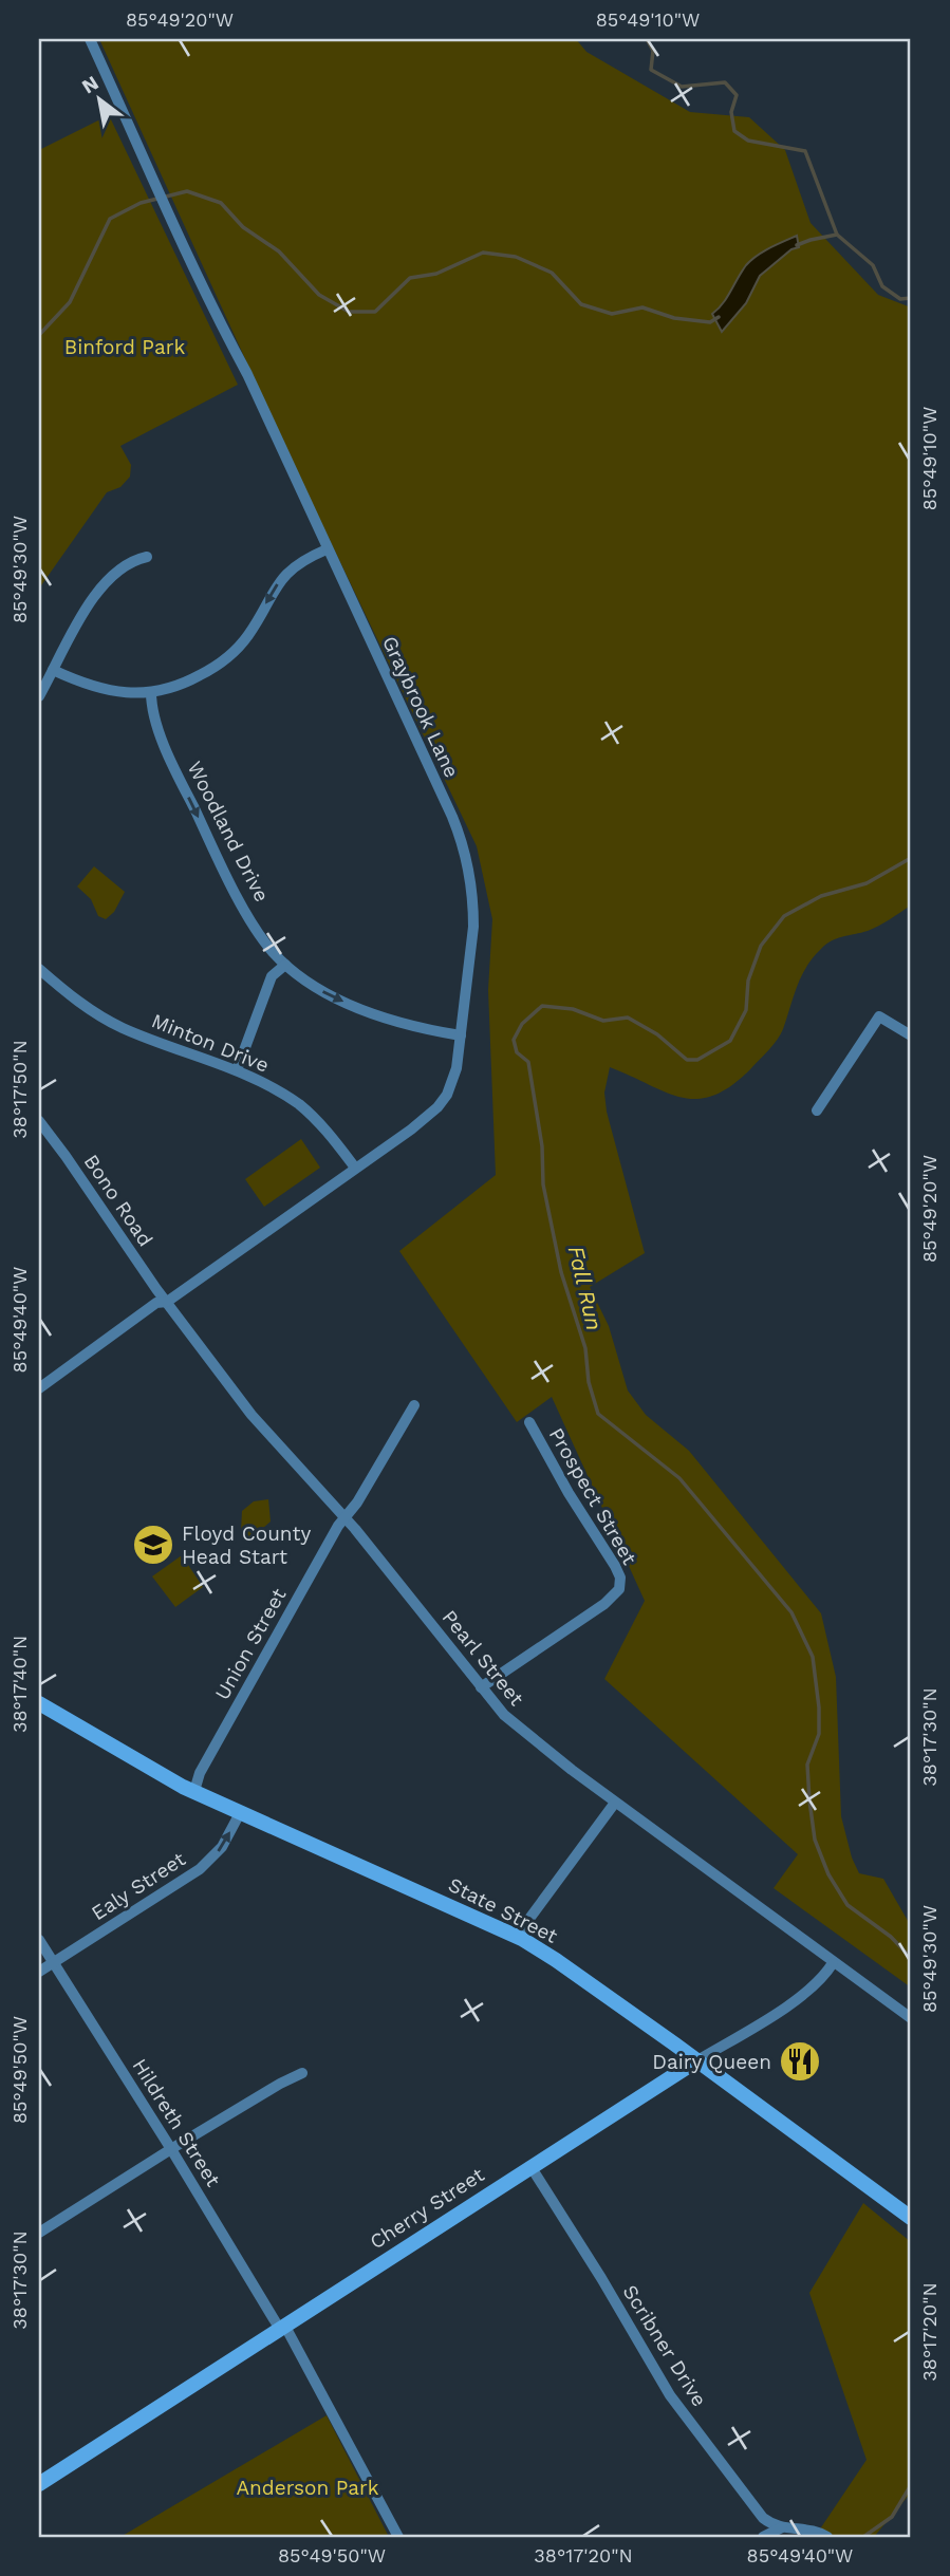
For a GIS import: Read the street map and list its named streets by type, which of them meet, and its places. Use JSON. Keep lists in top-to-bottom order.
{
  "streets": {
    "main road": ["State Street", "Cherry Street"],
    "street": [
      "Graybrook Lane",
      "Woodland Drive",
      "Minton Drive",
      "Bono Road",
      "Prospect Street",
      "Union Street",
      "Pearl Street",
      "Ealy Street",
      "Hildreth Street",
      "Scribner Drive"
    ]
  },
  "crossings": [
    ["Graybrook Lane", "Woodland Drive"],
    ["Graybrook Lane", "Minton Drive"],
    ["Graybrook Lane", "Bono Road"],
    ["Graybrook Lane", "Pearl Street"],
    ["Bono Road", "Pearl Street"],
    ["Prospect Street", "Pearl Street"],
    ["Union Street", "Pearl Street"],
    ["Union Street", "State Street"],
    ["Pearl Street", "Cherry Street"],
    ["Ealy Street", "State Street"],
    ["Ealy Street", "Hildreth Street"],
    ["State Street", "Cherry Street"],
    ["Hildreth Street", "Cherry Street"],
    ["Cherry Street", "Scribner Drive"]
  ],
  "one_way": ["Woodland Drive", "Ealy Street"],
  "water": ["Fall Run"],
  "parks": ["Binford Park", "Anderson Park"],
  "places": {
    "school or university": ["Floyd County Head Start"],
    "restaurant": ["Dairy Queen"]
  },
  "north": "top left",
  "coordinates": [
    "85°49'20\"W",
    "85°49'10\"W",
    "85°49'30\"W",
    "38°17'50\"N",
    "85°49'40\"W",
    "38°17'40\"N",
    "38°17'30\"N",
    "85°49'50\"W",
    "38°17'20\"N"
  ]
}
